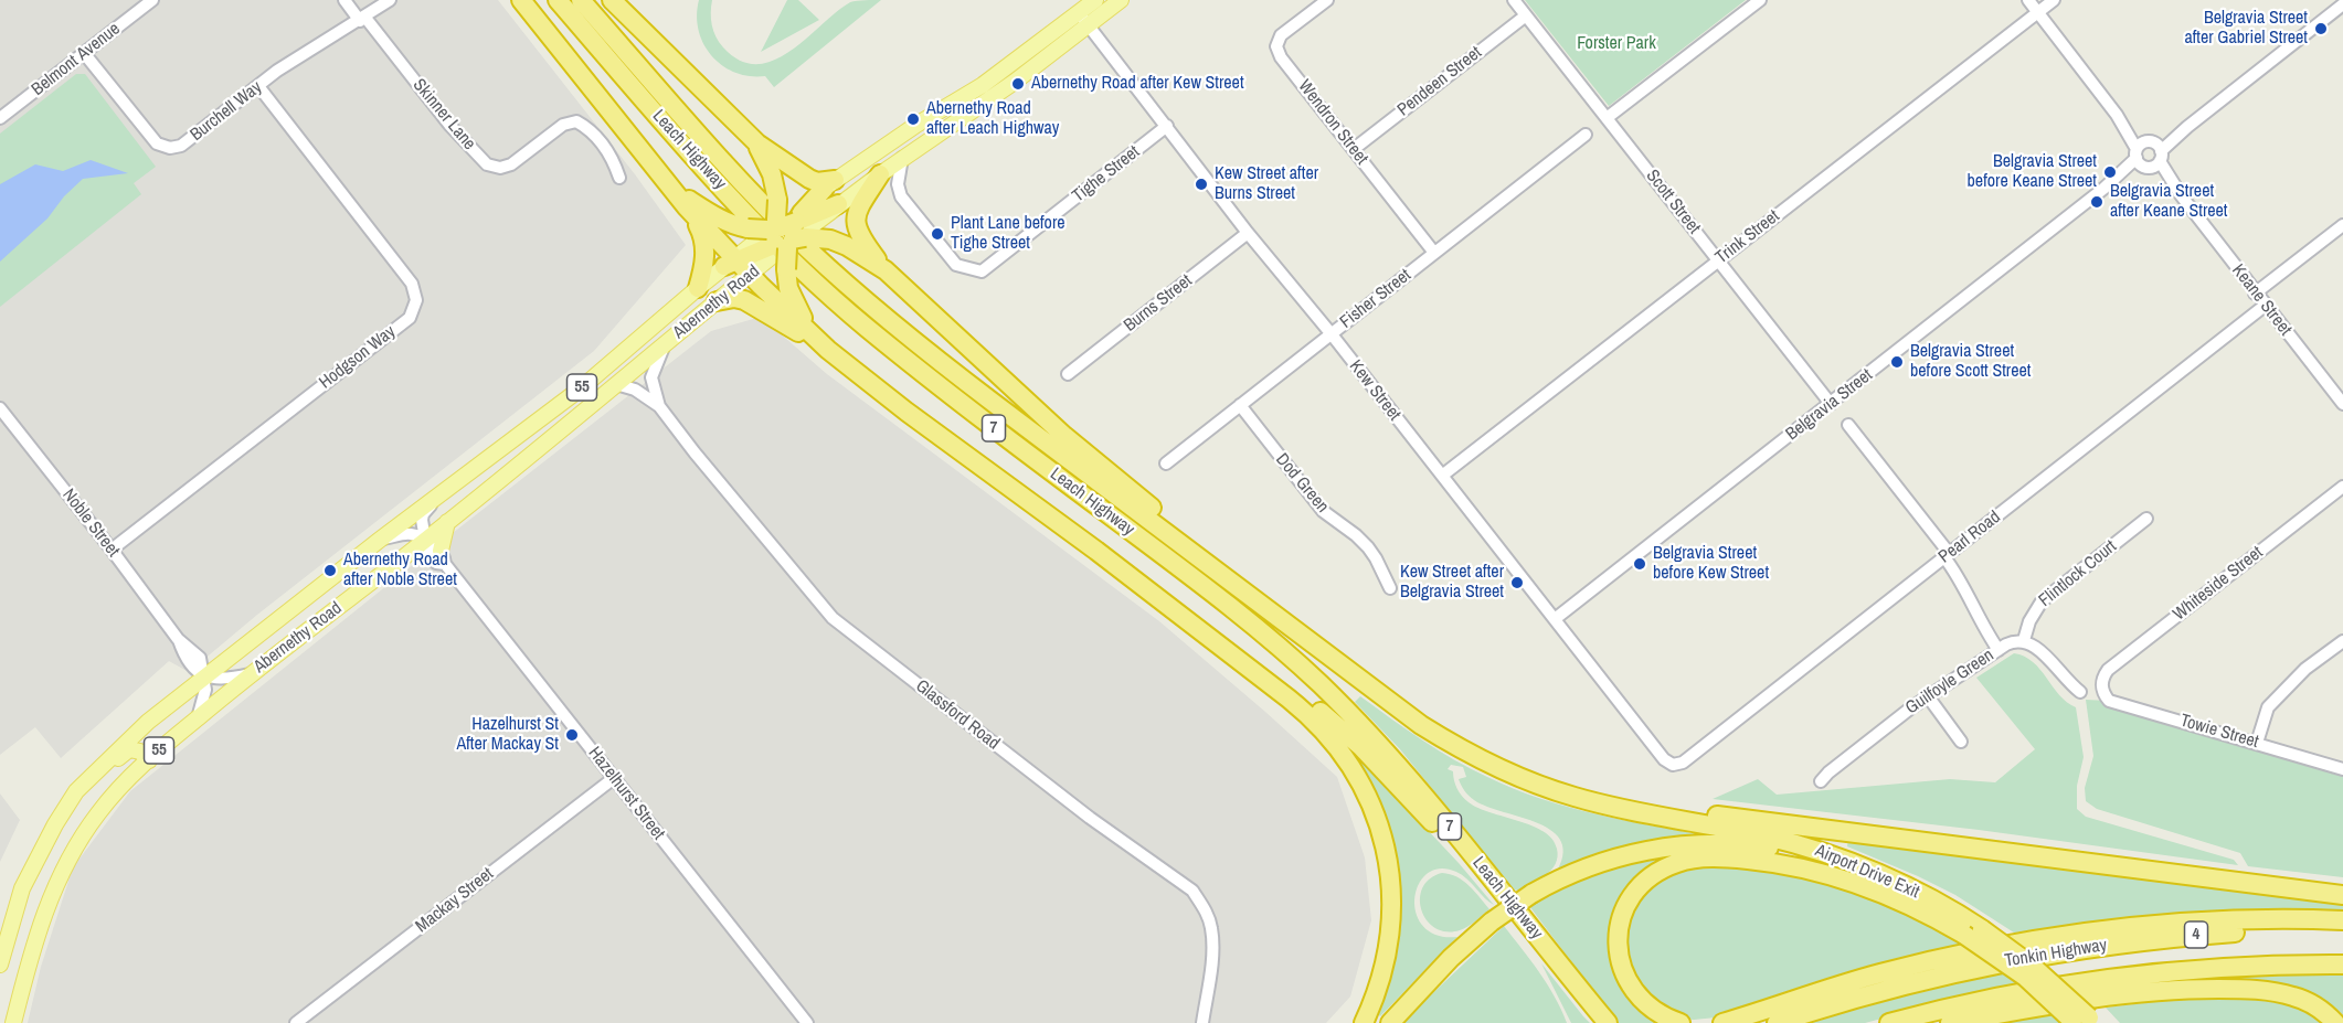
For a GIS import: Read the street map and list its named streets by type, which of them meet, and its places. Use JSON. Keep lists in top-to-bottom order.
{
  "streets": {
    "highway": [
      "Leach Highway",
      "7",
      "Airport Drive Exit",
      "4",
      "Tonkin Highway"
    ],
    "main road": ["Abernethy Road", "55"],
    "street": [
      "Belmont Avenue",
      "Pendeen Street",
      "Burchell Way",
      "Skinner Lane",
      "Wendron Street",
      "Tighe Street",
      "Scott Street",
      "Trink Street",
      "Fisher Street",
      "Keane Street",
      "Burns Street",
      "Hodgson Way",
      "Kew Street",
      "Belgravia Street",
      "Dod Green",
      "Noble Street",
      "Pearl Road",
      "Flintlock Court",
      "Whiteside Street",
      "Guilfoyle Green",
      "Glassford Road",
      "Towie Street",
      "Hazelhurst Street",
      "Mackay Street"
    ]
  },
  "crossings": [
    ["Belmont Avenue", "Burchell Way"],
    ["Pendeen Street", "Wendron Street"],
    ["Pendeen Street", "Scott Street"],
    ["Burchell Way", "Skinner Lane"],
    ["Burchell Way", "Hodgson Way"],
    ["Wendron Street", "Fisher Street"],
    ["Leach Highway", "7"],
    ["Leach Highway", "Airport Drive Exit"],
    ["Tighe Street", "Kew Street"],
    ["Scott Street", "Trink Street"],
    ["Scott Street", "Belgravia Street"],
    ["Trink Street", "Keane Street"],
    ["Trink Street", "Kew Street"],
    ["Fisher Street", "Kew Street"],
    ["Fisher Street", "Dod Green"],
    ["Keane Street", "Belgravia Street"],
    ["Keane Street", "Pearl Road"],
    ["Abernethy Road", "7"],
    ["Abernethy Road", "Noble Street"],
    ["Abernethy Road", "Glassford Road"],
    ["Abernethy Road", "Hazelhurst Street"],
    ["Burns Street", "Kew Street"],
    ["Hodgson Way", "Noble Street"],
    ["Kew Street", "Belgravia Street"],
    ["Kew Street", "Pearl Road"],
    ["Flintlock Court", "Guilfoyle Green"],
    ["Whiteside Street", "Towie Street"],
    ["Hazelhurst Street", "Mackay Street"]
  ],
  "parks": ["Forster Park"],
  "places": [
    "Belgravia Street after Gabriel Street",
    "Abernethy Road after Kew Street",
    "Abernethy Road after Leach Highway",
    "Belgravia Street before Keane Street",
    "Kew Street after Burns Street",
    "Belgravia Street after Keane Street",
    "Plant Lane before Tighe Street",
    "Belgravia Street before Scott Street",
    "Belgravia Street before Kew Street",
    "Abernethy Road after Noble Street",
    "Kew Street after Belgravia Street",
    "Hazelhurst St After Mackay St"
  ]
}
